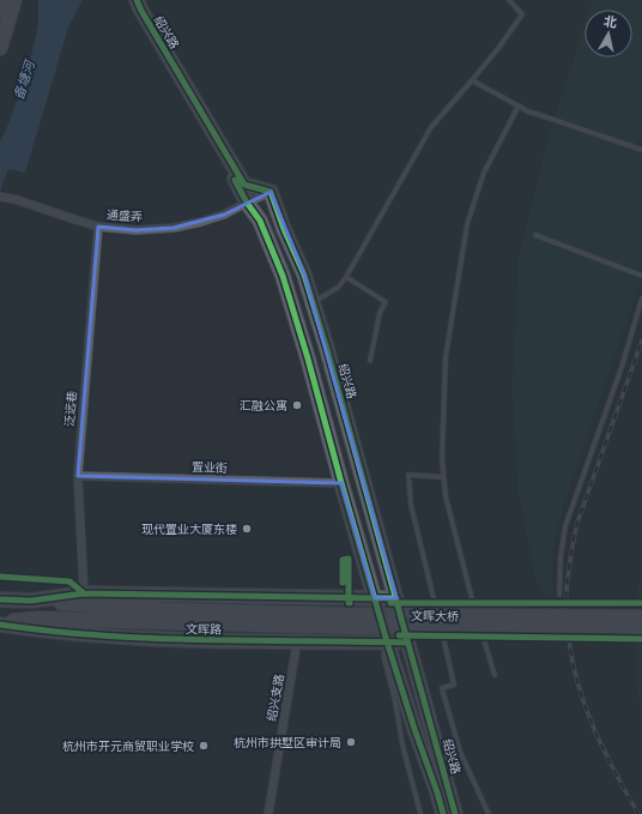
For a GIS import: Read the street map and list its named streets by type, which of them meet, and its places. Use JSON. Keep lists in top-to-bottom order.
{
  "streets": {
    "main road": ["绍兴路", "文晖大桥", "文晖路"],
    "street": [
      "通盛弄",
      "泛远巷",
      "置业街",
      "绍兴支路"
    ]
  },
  "crossings": [
    ["绍兴路", "通盛弄"],
    ["绍兴路", "置业街"],
    ["绍兴路", "文晖路"],
    ["通盛弄", "泛远巷"],
    ["泛远巷", "置业街"],
    ["文晖大桥", "文晖路"],
    ["文晖路", "绍兴支路"]
  ],
  "water": ["备塘河"],
  "places": [
    "汇融公寓",
    "现代置业大厦东楼",
    "杭州市拱墅区审计局",
    "杭州市开元商贸职业学校"
  ],
  "north": "top"
}
